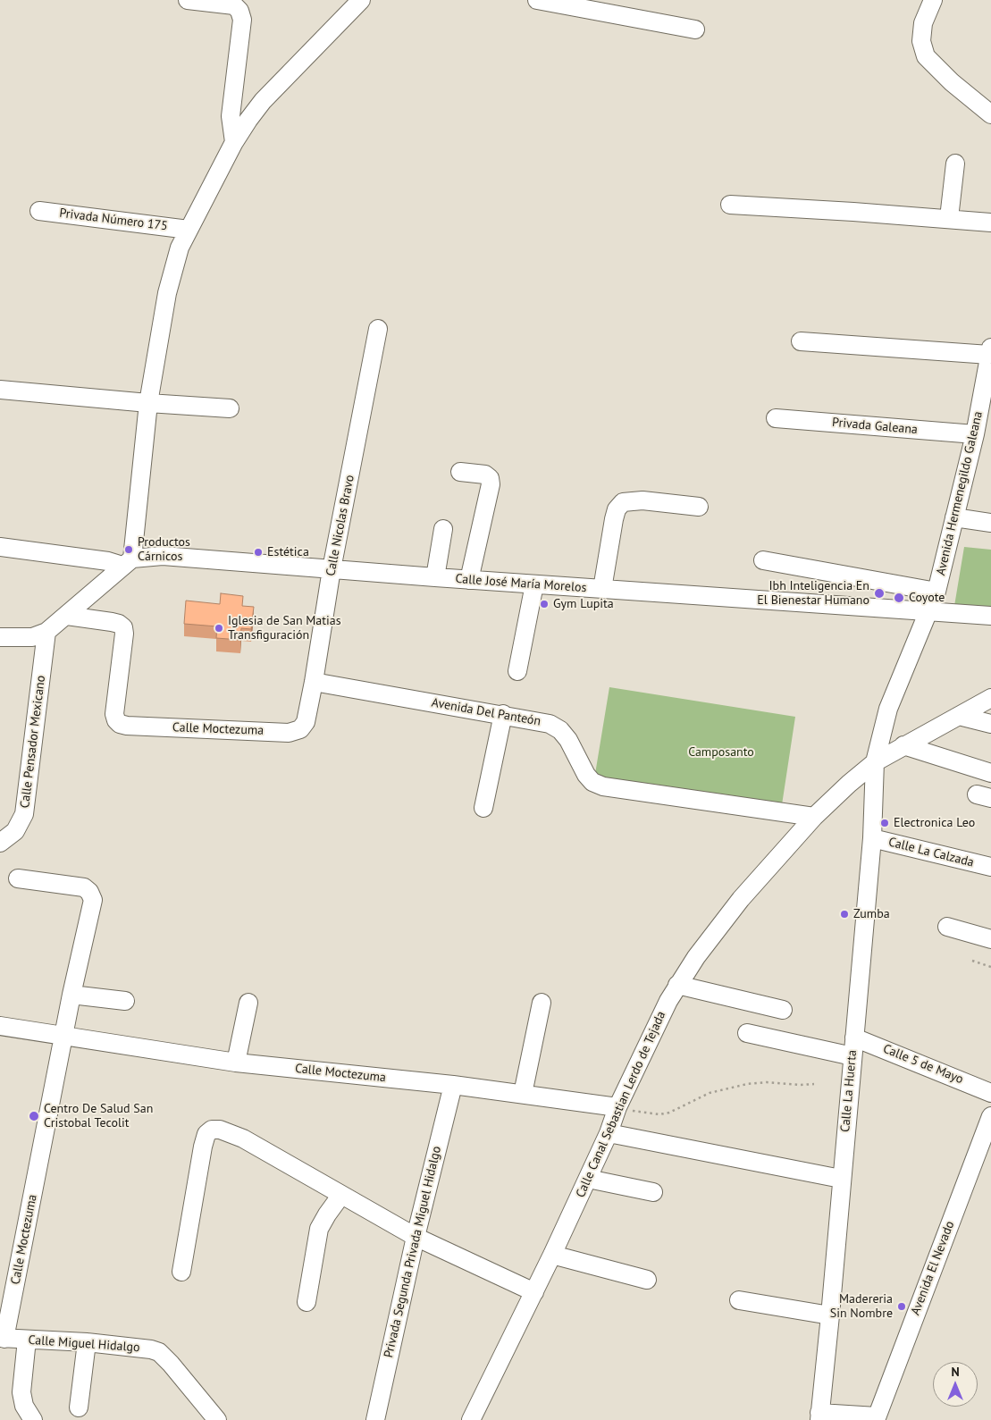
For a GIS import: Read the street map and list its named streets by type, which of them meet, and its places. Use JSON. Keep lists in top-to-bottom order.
{
  "streets": {
    "street": [
      "Privada Número 175",
      "Privada Galeana",
      "Avenida Hermenegildo Galeana",
      "Calle Nicolas Bravo",
      "Calle José María Morelos",
      "Avenida Del Panteón",
      "Calle Moctezuma",
      "Calle Pensador Mexicano",
      "Calle La Calzada",
      "Calle 5 de Mayo",
      "Calle La Huerta",
      "Calle Canal Sebastian Lerdo de Tejada",
      "Privada Segunda Privada Miguel Hidalgo",
      "Avenida El Nevado",
      "Calle Miguel Hidalgo"
    ]
  },
  "crossings": [
    ["Privada Galeana", "Avenida Hermenegildo Galeana"],
    ["Avenida Hermenegildo Galeana", "Calle José María Morelos"],
    ["Avenida Hermenegildo Galeana", "Calle La Huerta"],
    ["Avenida Hermenegildo Galeana", "Calle Canal Sebastian Lerdo de Tejada"],
    ["Calle Nicolas Bravo", "Calle José María Morelos"],
    ["Calle Nicolas Bravo", "Avenida Del Panteón"],
    ["Calle Nicolas Bravo", "Calle Moctezuma"],
    ["Avenida Del Panteón", "Calle Canal Sebastian Lerdo de Tejada"],
    ["Calle Moctezuma", "Calle Canal Sebastian Lerdo de Tejada"],
    ["Calle Moctezuma", "Privada Segunda Privada Miguel Hidalgo"],
    ["Calle Moctezuma", "Calle Miguel Hidalgo"],
    ["Calle La Calzada", "Calle La Huerta"],
    ["Calle 5 de Mayo", "Calle La Huerta"],
    ["Calle La Huerta", "Calle Canal Sebastian Lerdo de Tejada"]
  ],
  "parks": ["Camposanto"],
  "places": [
    "Productos Cárnicos",
    "Estética",
    "Ibh Inteligencia En El Bienestar Humano",
    "Coyote",
    "Gym Lupita",
    "Iglesia de San Matias Transfiguración",
    "Electronica Leo",
    "Zumba",
    "Centro De Salud San Cristobal Tecolit",
    "Madereria Sin Nombre"
  ],
  "north": "top"
}
